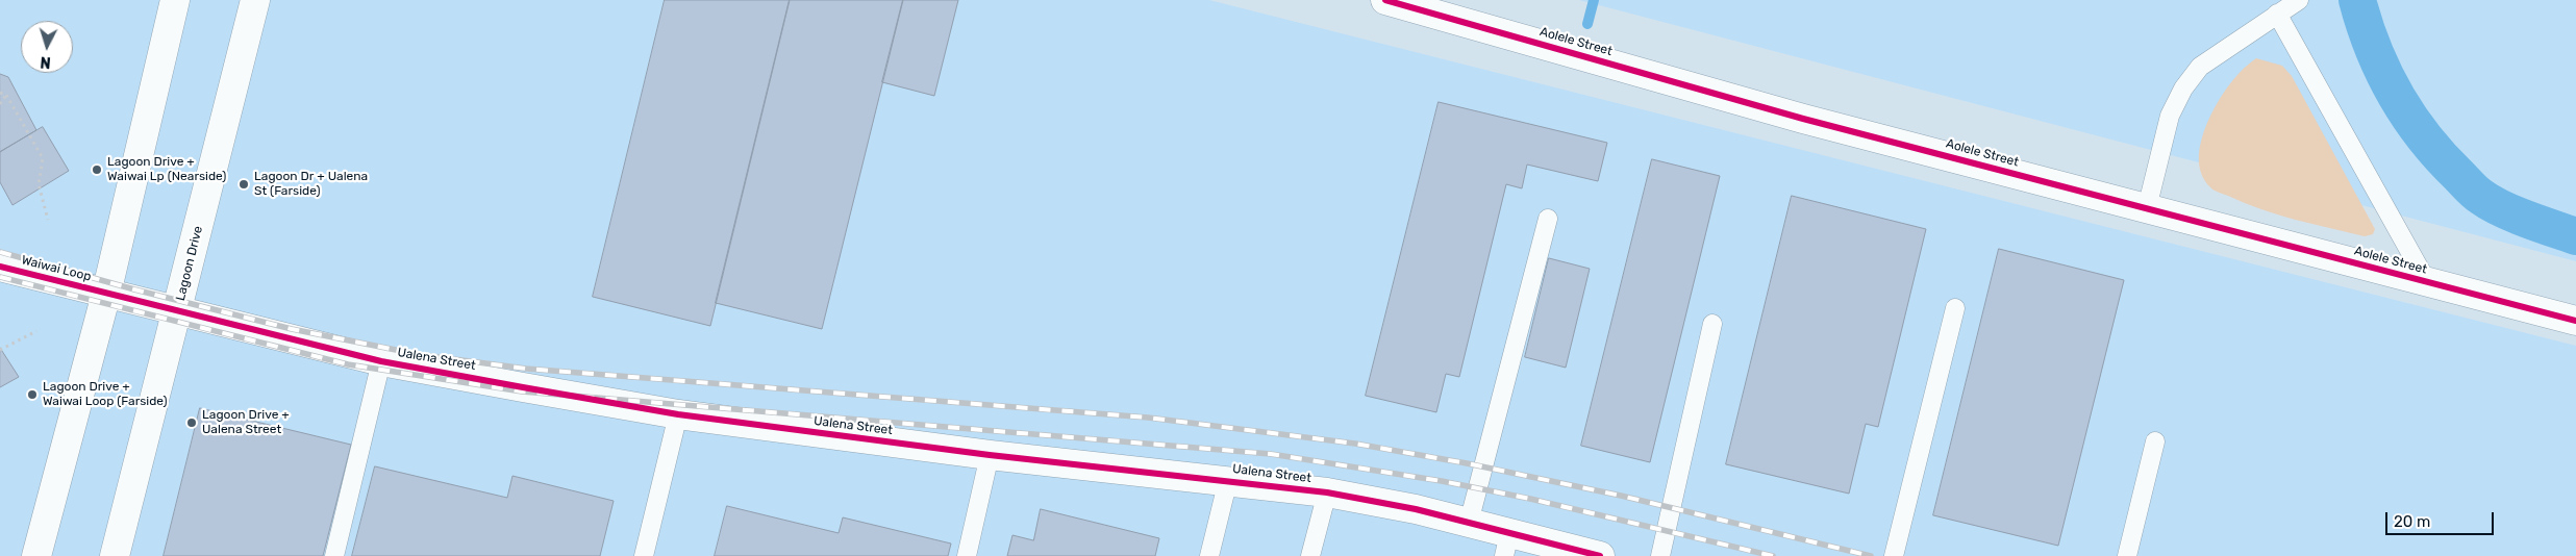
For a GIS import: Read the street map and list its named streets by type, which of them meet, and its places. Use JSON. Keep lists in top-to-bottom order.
{
  "streets": {
    "street": [
      "Aolele Street",
      "Lagoon Drive",
      "Waiwai Loop",
      "Ualena Street"
    ]
  },
  "crossings": [
    ["Lagoon Drive", "Ualena Street"],
    ["Waiwai Loop", "Ualena Street"]
  ],
  "places": [
    "Lagoon Drive + Waiwai Lp (Nearside)",
    "Lagoon Dr + Ualena St (Farside)",
    "Lagoon Drive + Waiwai Loop (Farside)",
    "Lagoon Drive + Ualena Street"
  ],
  "scale_bar": "20 m",
  "north": "bottom"
}
